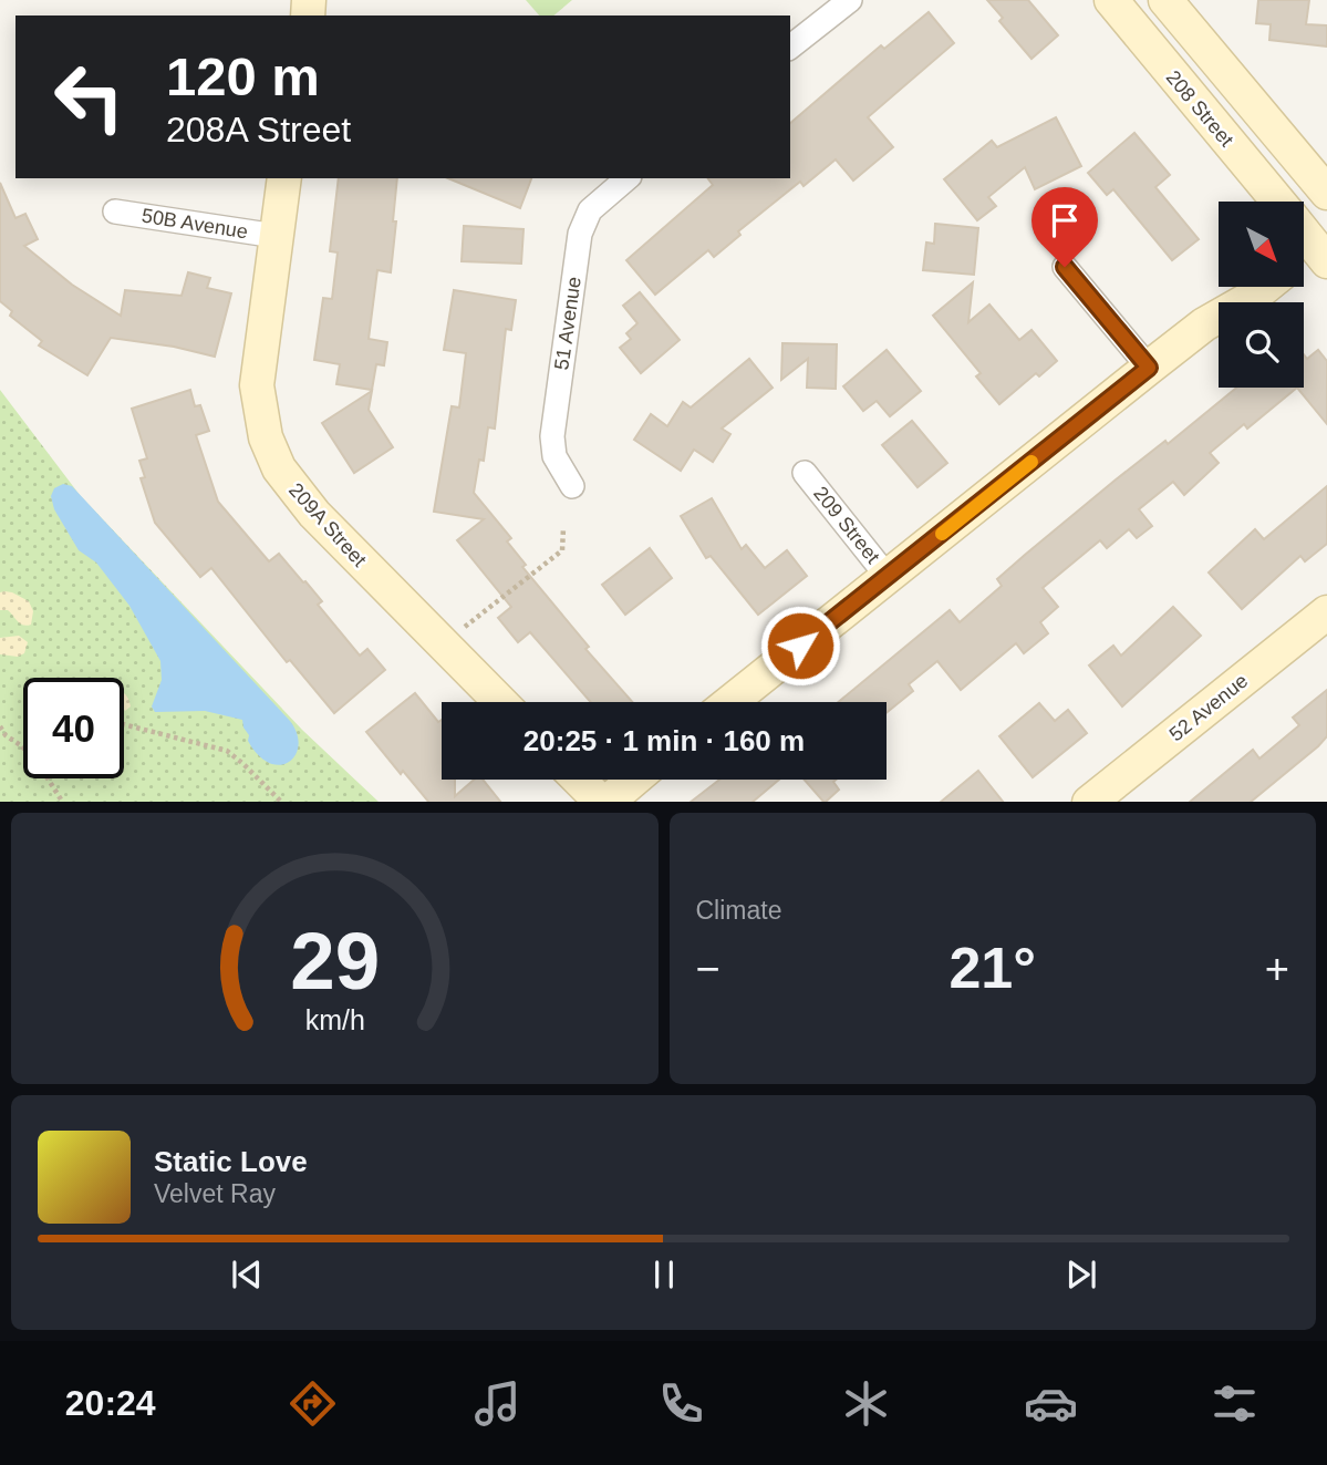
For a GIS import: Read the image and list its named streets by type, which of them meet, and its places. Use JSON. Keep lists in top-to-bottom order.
{
  "streets": {
    "street": [
      "208 Street",
      "50B Avenue",
      "51 Avenue",
      "209A Street",
      "209 Street",
      "52 Avenue"
    ]
  },
  "crossings": [
    ["50B Avenue", "209A Street"]
  ],
  "north": "bottom right",
  "page": {
    "turn": ["120 m", "208A Street"],
    "limit": "40",
    "trip": "20:25 · 1 min · 160 m",
    "tile": "Climate",
    "heat": ["−", "21°", "+"],
    "song": ["Static Love", "Velvet Ray"],
    "tabs": "20:24",
    "gauge": ["29", "km/h"]
  }
}
